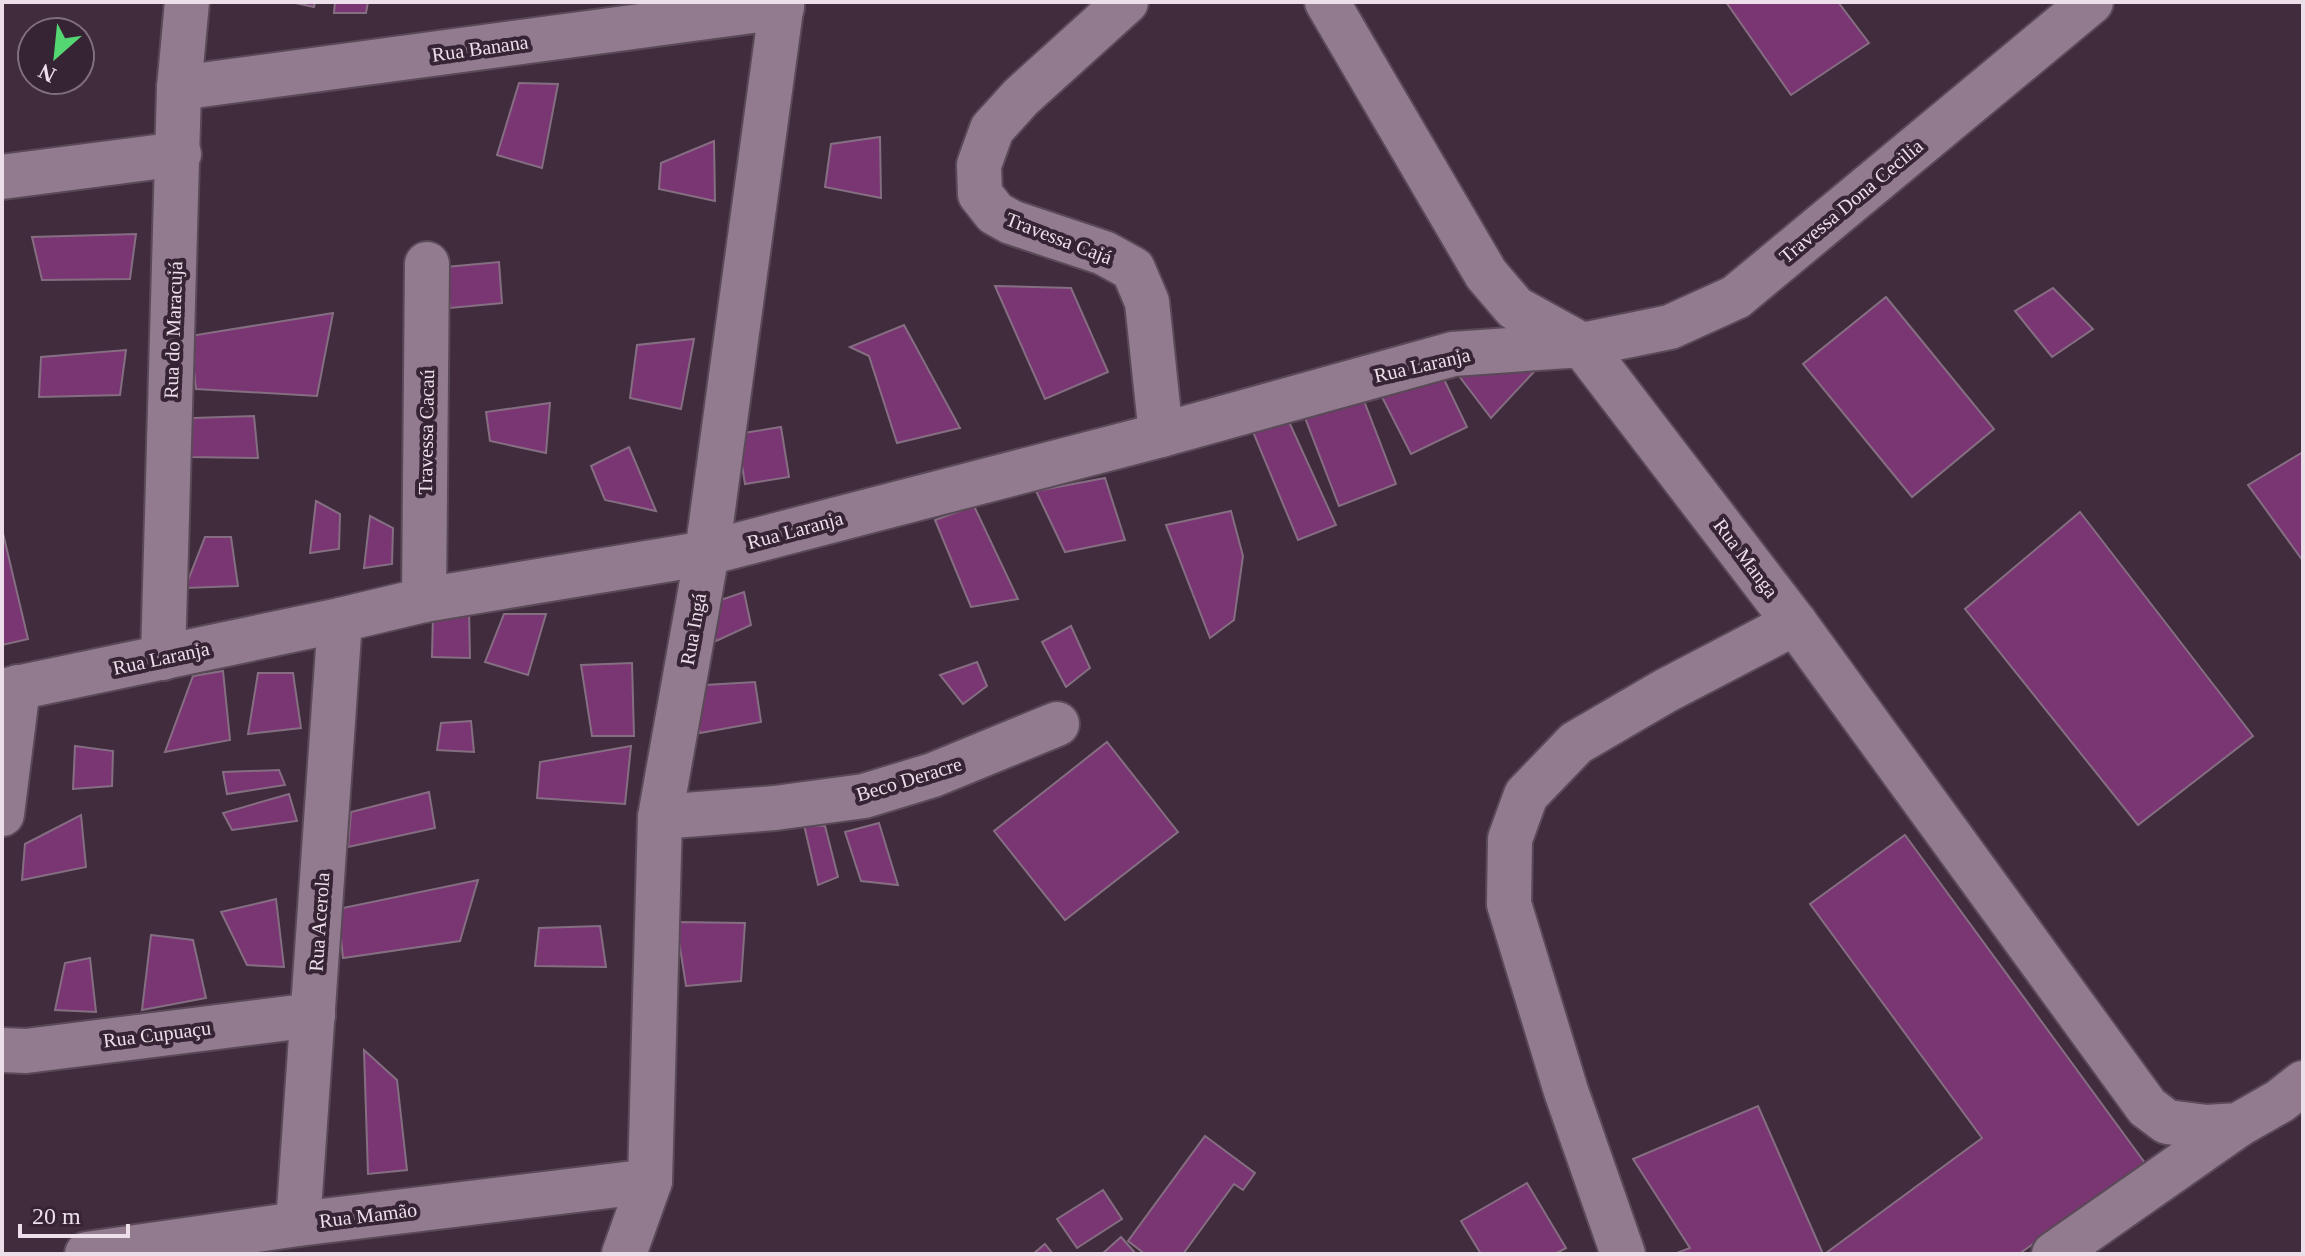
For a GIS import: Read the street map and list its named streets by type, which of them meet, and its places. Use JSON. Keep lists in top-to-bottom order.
{
  "streets": {
    "street": [
      "Rua Banana",
      "Travessa Dona Cecilia",
      "Travessa Cajá",
      "Rua do Maracujá",
      "Rua Laranja",
      "Travessa Cacaú",
      "Rua Manga",
      "Rua Ingá",
      "Beco Deracre",
      "Rua Acerola",
      "Rua Cupuaçu",
      "Rua Mamão"
    ]
  },
  "crossings": [
    ["Rua Banana", "Rua do Maracujá"],
    ["Rua Banana", "Rua Ingá"],
    ["Travessa Dona Cecilia", "Rua Laranja"],
    ["Travessa Dona Cecilia", "Rua Manga"],
    ["Travessa Cajá", "Rua Laranja"],
    ["Rua do Maracujá", "Rua Laranja"],
    ["Rua Laranja", "Travessa Cacaú"],
    ["Rua Laranja", "Rua Manga"],
    ["Rua Laranja", "Rua Ingá"],
    ["Rua Laranja", "Rua Acerola"],
    ["Rua Ingá", "Beco Deracre"],
    ["Rua Ingá", "Rua Mamão"],
    ["Rua Acerola", "Rua Cupuaçu"],
    ["Rua Acerola", "Rua Mamão"]
  ],
  "scale_bar": "20 m",
  "north": "bottom left"
}
